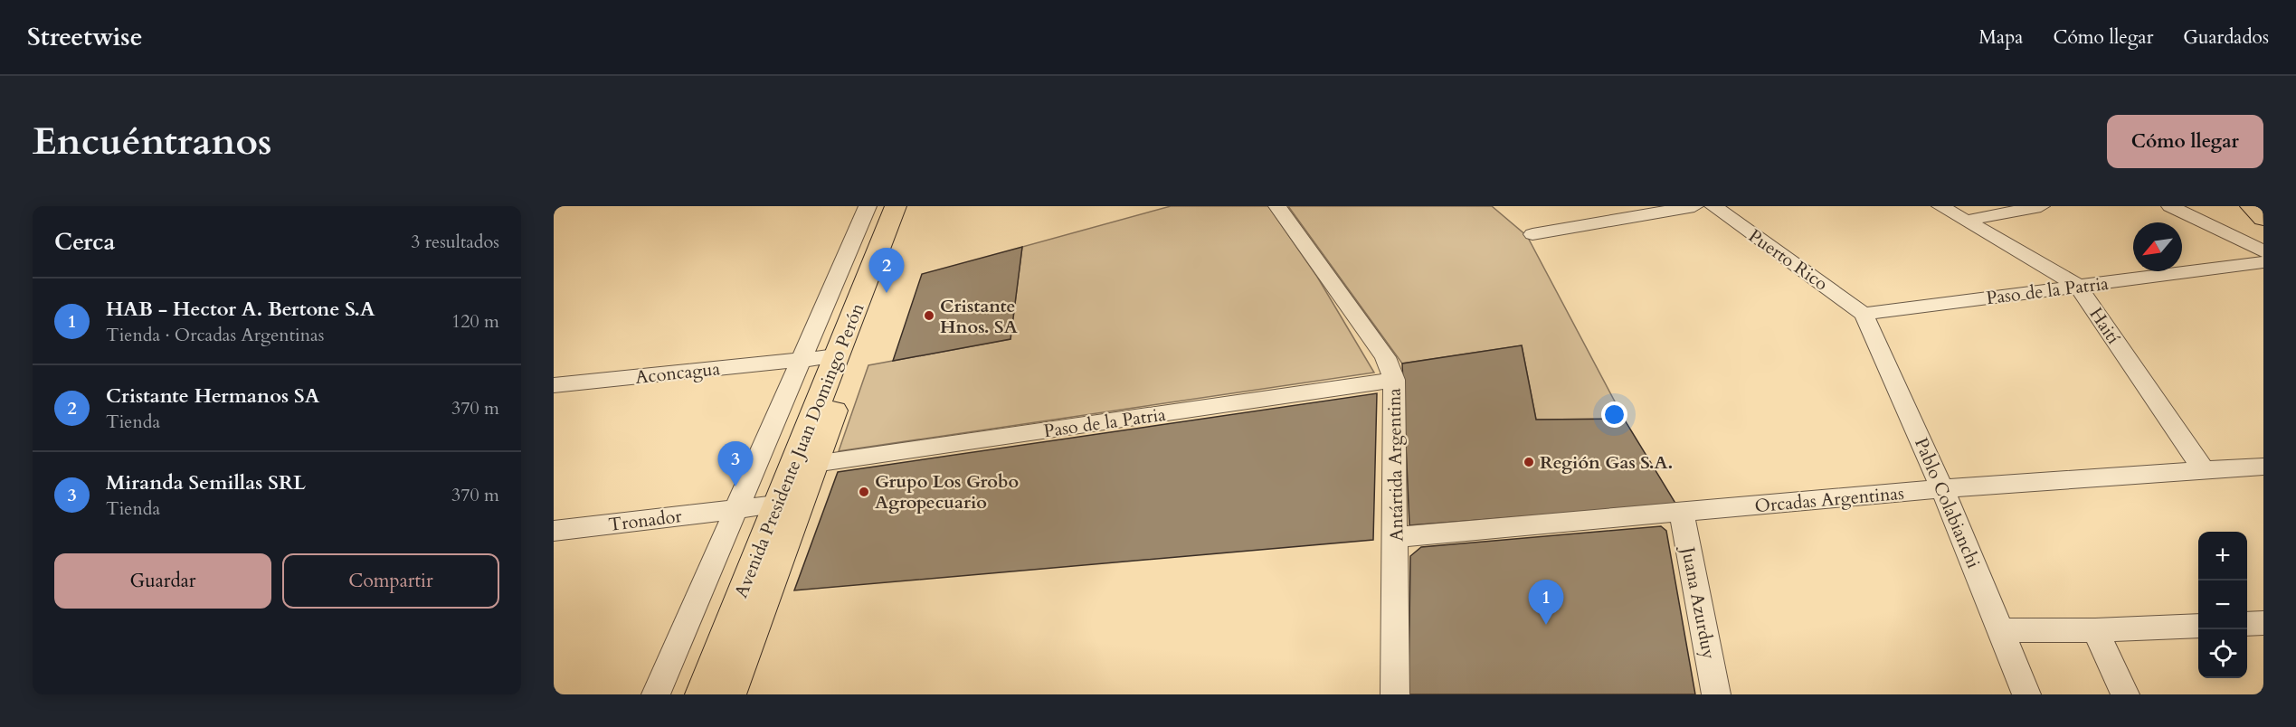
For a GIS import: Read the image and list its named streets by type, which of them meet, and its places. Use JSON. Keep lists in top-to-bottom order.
{
  "streets": {
    "main road": ["Avenida Presidente Juan Domingo Perón"],
    "street": [
      "Puerto Rico",
      "Paso de la Patria",
      "Haití",
      "Aconcagua",
      "Antártida Argentina",
      "Orcadas Argentinas",
      "Pablo Colabianchi",
      "Tronador",
      "Juana Azurduy"
    ]
  },
  "crossings": [
    ["Puerto Rico", "Paso de la Patria"],
    ["Puerto Rico", "Pablo Colabianchi"],
    ["Paso de la Patria", "Haití"],
    ["Paso de la Patria", "Avenida Presidente Juan Domingo Perón"],
    ["Paso de la Patria", "Antártida Argentina"],
    ["Paso de la Patria", "Pablo Colabianchi"],
    ["Haití", "Orcadas Argentinas"],
    ["Aconcagua", "Avenida Presidente Juan Domingo Perón"],
    ["Avenida Presidente Juan Domingo Perón", "Tronador"],
    ["Antártida Argentina", "Orcadas Argentinas"],
    ["Orcadas Argentinas", "Pablo Colabianchi"],
    ["Orcadas Argentinas", "Juana Azurduy"]
  ],
  "places": ["Cristante Hnos. SA", "Región Gas S.A.", "Grupo Los Grobo Agropecuario"],
  "north": "bottom left",
  "page": {
    "header": "Streetwise",
    "nav": ["Mapa", "Cómo llegar", "Guardados"],
    "buttons": [
      "Cómo llegar",
      ["Guardar", "Compartir"]
    ],
    "title": "Encuéntranos",
    "heading": ["Cerca", "3 resultados"],
    "pins": ["2", "3", "1"],
    "list": [
      {
        "mark": "1",
        "name": "HAB - Hector A. Bertone S.A",
        "note": "Tienda · Orcadas Argentinas",
        "value": "120 m"
      },
      {
        "mark": "2",
        "name": "Cristante Hermanos SA",
        "note": "Tienda",
        "value": "370 m"
      },
      {
        "mark": "3",
        "name": "Miranda Semillas SRL",
        "note": "Tienda",
        "value": "370 m"
      }
    ],
    "map_buttons": ["+", "−"]
  }
}
